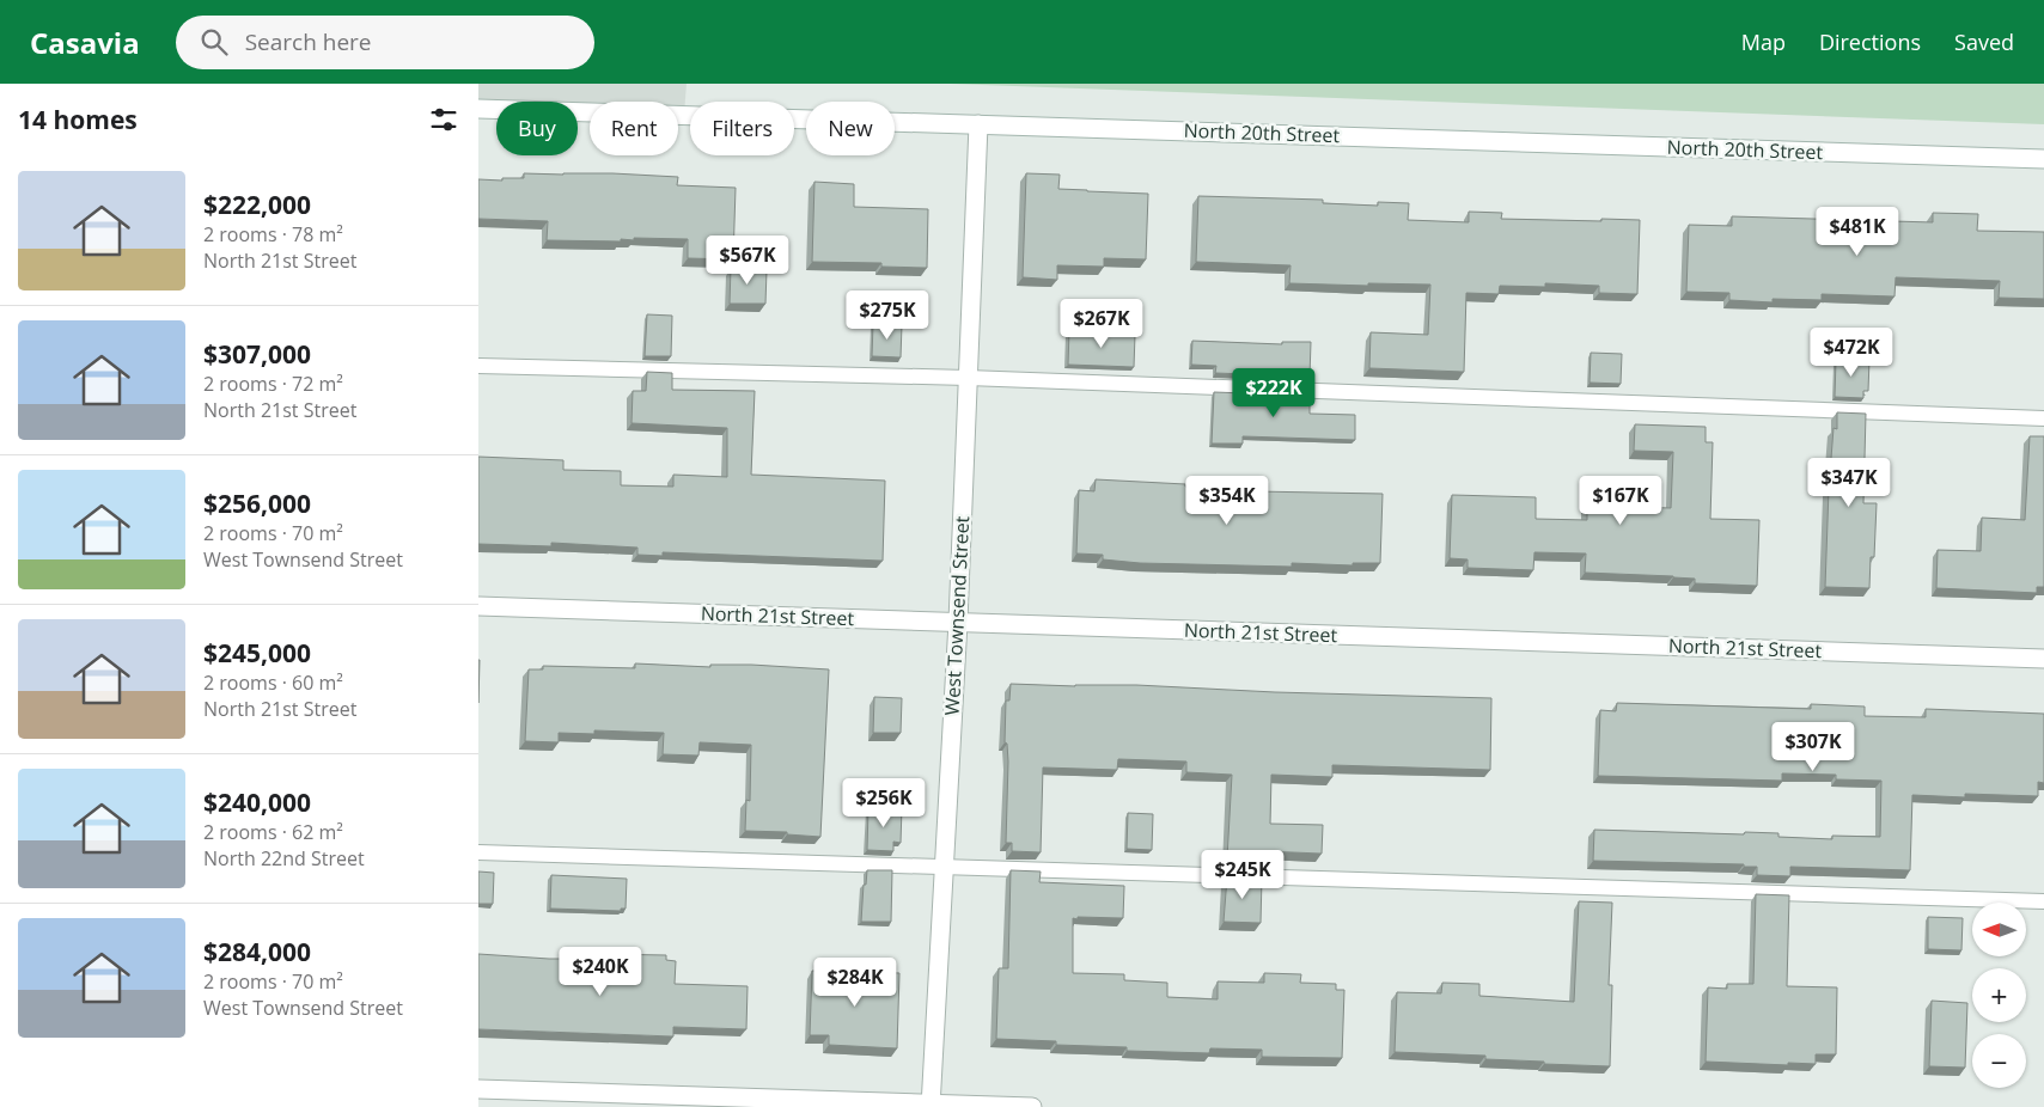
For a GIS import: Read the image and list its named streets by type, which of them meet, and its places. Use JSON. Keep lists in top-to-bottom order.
{
  "streets": {
    "street": ["North 20th Street", "North 21st Street", "West Townsend Street"]
  },
  "crossings": [
    ["North 20th Street", "West Townsend Street"],
    ["North 21st Street", "West Townsend Street"]
  ],
  "north": "left",
  "page": {
    "header": "Casavia",
    "search": "Search here",
    "nav": ["Map", "Directions", "Saved"],
    "heading": "14 homes",
    "chip": [
      "Buy",
      "Rent",
      "Filters",
      "New"
    ],
    "list": [
      {
        "name": "$222,000",
        "note": "2 rooms · 78 m² · North 21st Street"
      },
      {
        "name": "$307,000",
        "note": "2 rooms · 72 m² · North 21st Street"
      },
      {
        "name": "$256,000",
        "note": "2 rooms · 70 m² · West Townsend Street"
      },
      {
        "name": "$245,000",
        "note": "2 rooms · 60 m² · North 21st Street"
      },
      {
        "name": "$240,000",
        "note": "2 rooms · 62 m² · North 22nd Street"
      },
      {
        "name": "$284,000",
        "note": "2 rooms · 70 m² · West Townsend Street"
      }
    ],
    "price": [
      "$481K",
      "$567K",
      "$275K",
      "$267K",
      "$472K",
      "$222K",
      "$347K",
      "$354K",
      "$167K",
      "$307K",
      "$256K",
      "$245K",
      "$240K",
      "$284K"
    ],
    "map_buttons": ["+", "−"]
  }
}
